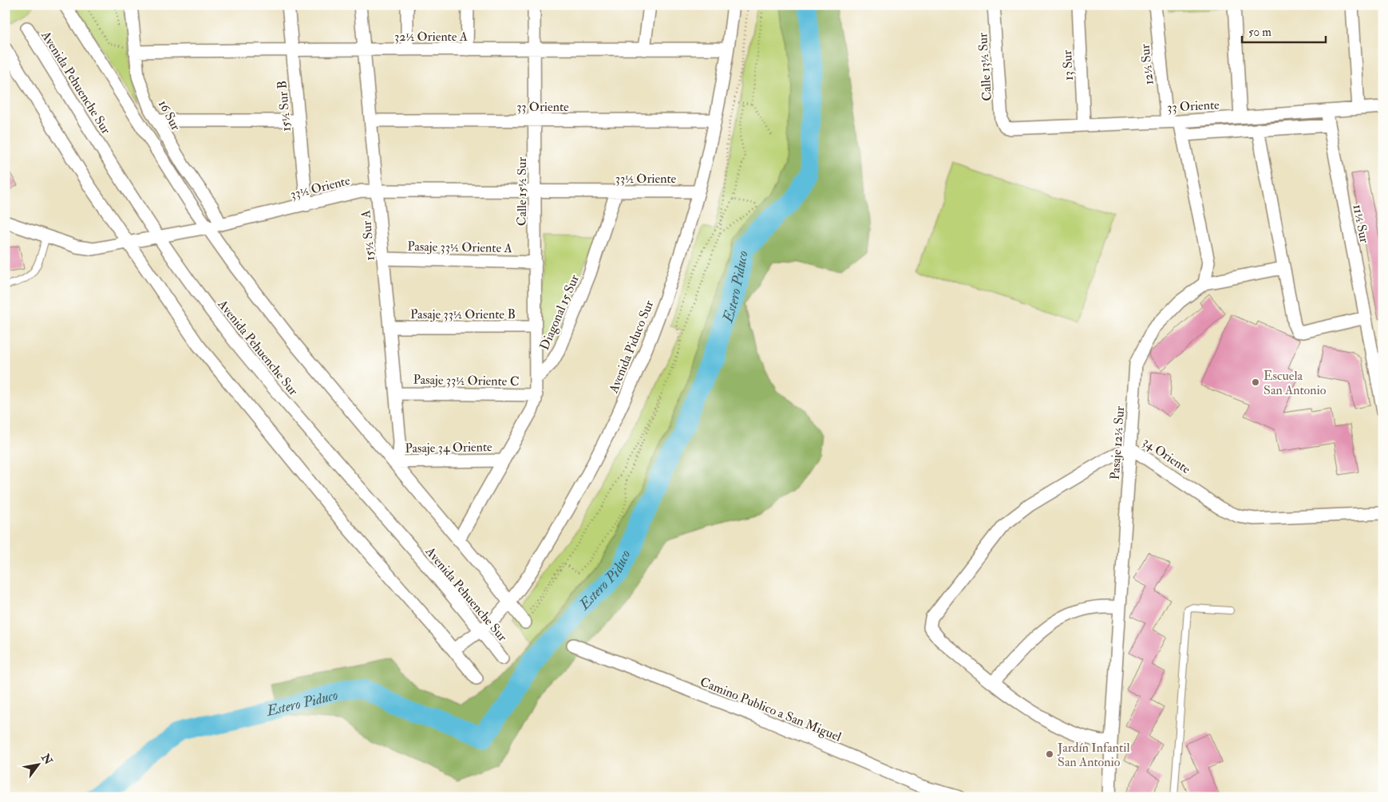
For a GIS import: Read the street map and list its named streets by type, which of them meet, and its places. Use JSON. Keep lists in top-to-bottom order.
{
  "streets": {
    "street": [
      "32½ Oriente A",
      "12½ Sur",
      "13 Sur",
      "Calle 13½ Sur",
      "Avenida Pehuenche Sur",
      "33 Oriente",
      "15½ Sur B",
      "16 Sur",
      "33½ Oriente",
      "Calle 15½ Sur",
      "11½ Sur",
      "15½ Sur A",
      "Pasaje 33½ Oriente A",
      "Diagonal 15 Sur",
      "Pasaje 33½ Oriente B",
      "Avenida Piduco Sur",
      "Pasaje 33½ Oriente C",
      "Pasaje 12½ Sur",
      "Pasaje 34 Oriente",
      "34 Oriente",
      "Camino Publico a San Miguel"
    ]
  },
  "crossings": [
    ["32½ Oriente A", "15½ Sur B"],
    ["32½ Oriente A", "16 Sur"],
    ["32½ Oriente A", "Calle 15½ Sur"],
    ["32½ Oriente A", "15½ Sur A"],
    ["32½ Oriente A", "Avenida Piduco Sur"],
    ["12½ Sur", "33 Oriente"],
    ["13 Sur", "33 Oriente"],
    ["Calle 13½ Sur", "33 Oriente"],
    ["Avenida Pehuenche Sur", "33½ Oriente"],
    ["Avenida Pehuenche Sur", "Avenida Piduco Sur"],
    ["33 Oriente", "Calle 15½ Sur"],
    ["33 Oriente", "11½ Sur"],
    ["33 Oriente", "15½ Sur A"],
    ["33 Oriente", "Avenida Piduco Sur"],
    ["15½ Sur B", "33½ Oriente"],
    ["16 Sur", "33½ Oriente"],
    ["33½ Oriente", "Calle 15½ Sur"],
    ["33½ Oriente", "15½ Sur A"],
    ["33½ Oriente", "Diagonal 15 Sur"],
    ["33½ Oriente", "Avenida Piduco Sur"],
    ["Calle 15½ Sur", "Pasaje 33½ Oriente A"],
    ["Calle 15½ Sur", "Diagonal 15 Sur"],
    ["Calle 15½ Sur", "Pasaje 33½ Oriente B"],
    ["15½ Sur A", "Pasaje 33½ Oriente A"],
    ["15½ Sur A", "Pasaje 33½ Oriente B"],
    ["15½ Sur A", "Pasaje 33½ Oriente C"],
    ["15½ Sur A", "Pasaje 34 Oriente"],
    ["Pasaje 12½ Sur", "34 Oriente"]
  ],
  "water": ["Estero Piduco"],
  "places": ["Escuela San Antonio", "Jardín Infantil San Antonio"],
  "scale_bar": "50 m",
  "north": "top right"
}
